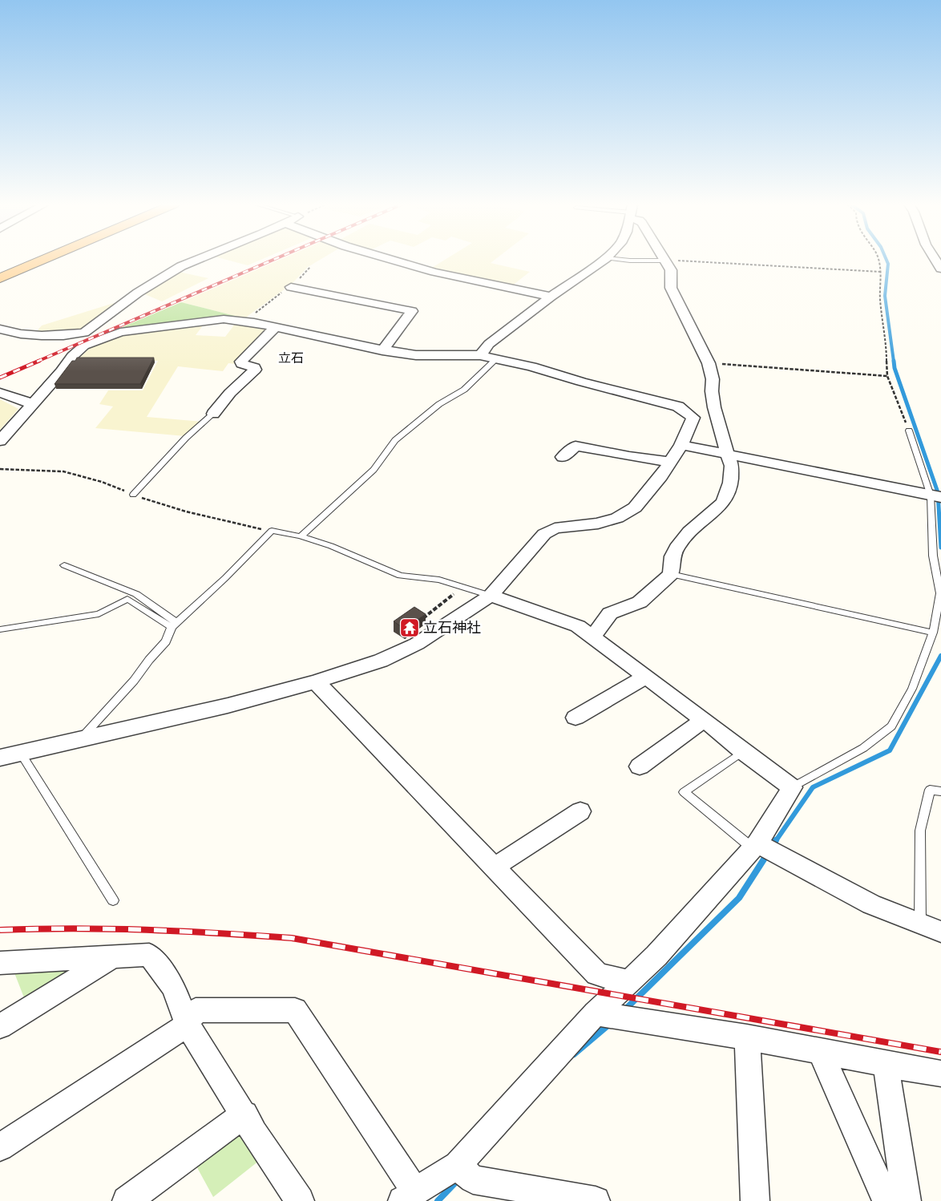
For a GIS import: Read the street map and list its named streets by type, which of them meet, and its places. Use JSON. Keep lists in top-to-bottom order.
{
  "districts": ["立石"],
  "places": {
    "temple": ["立石神社"]
  }
}
